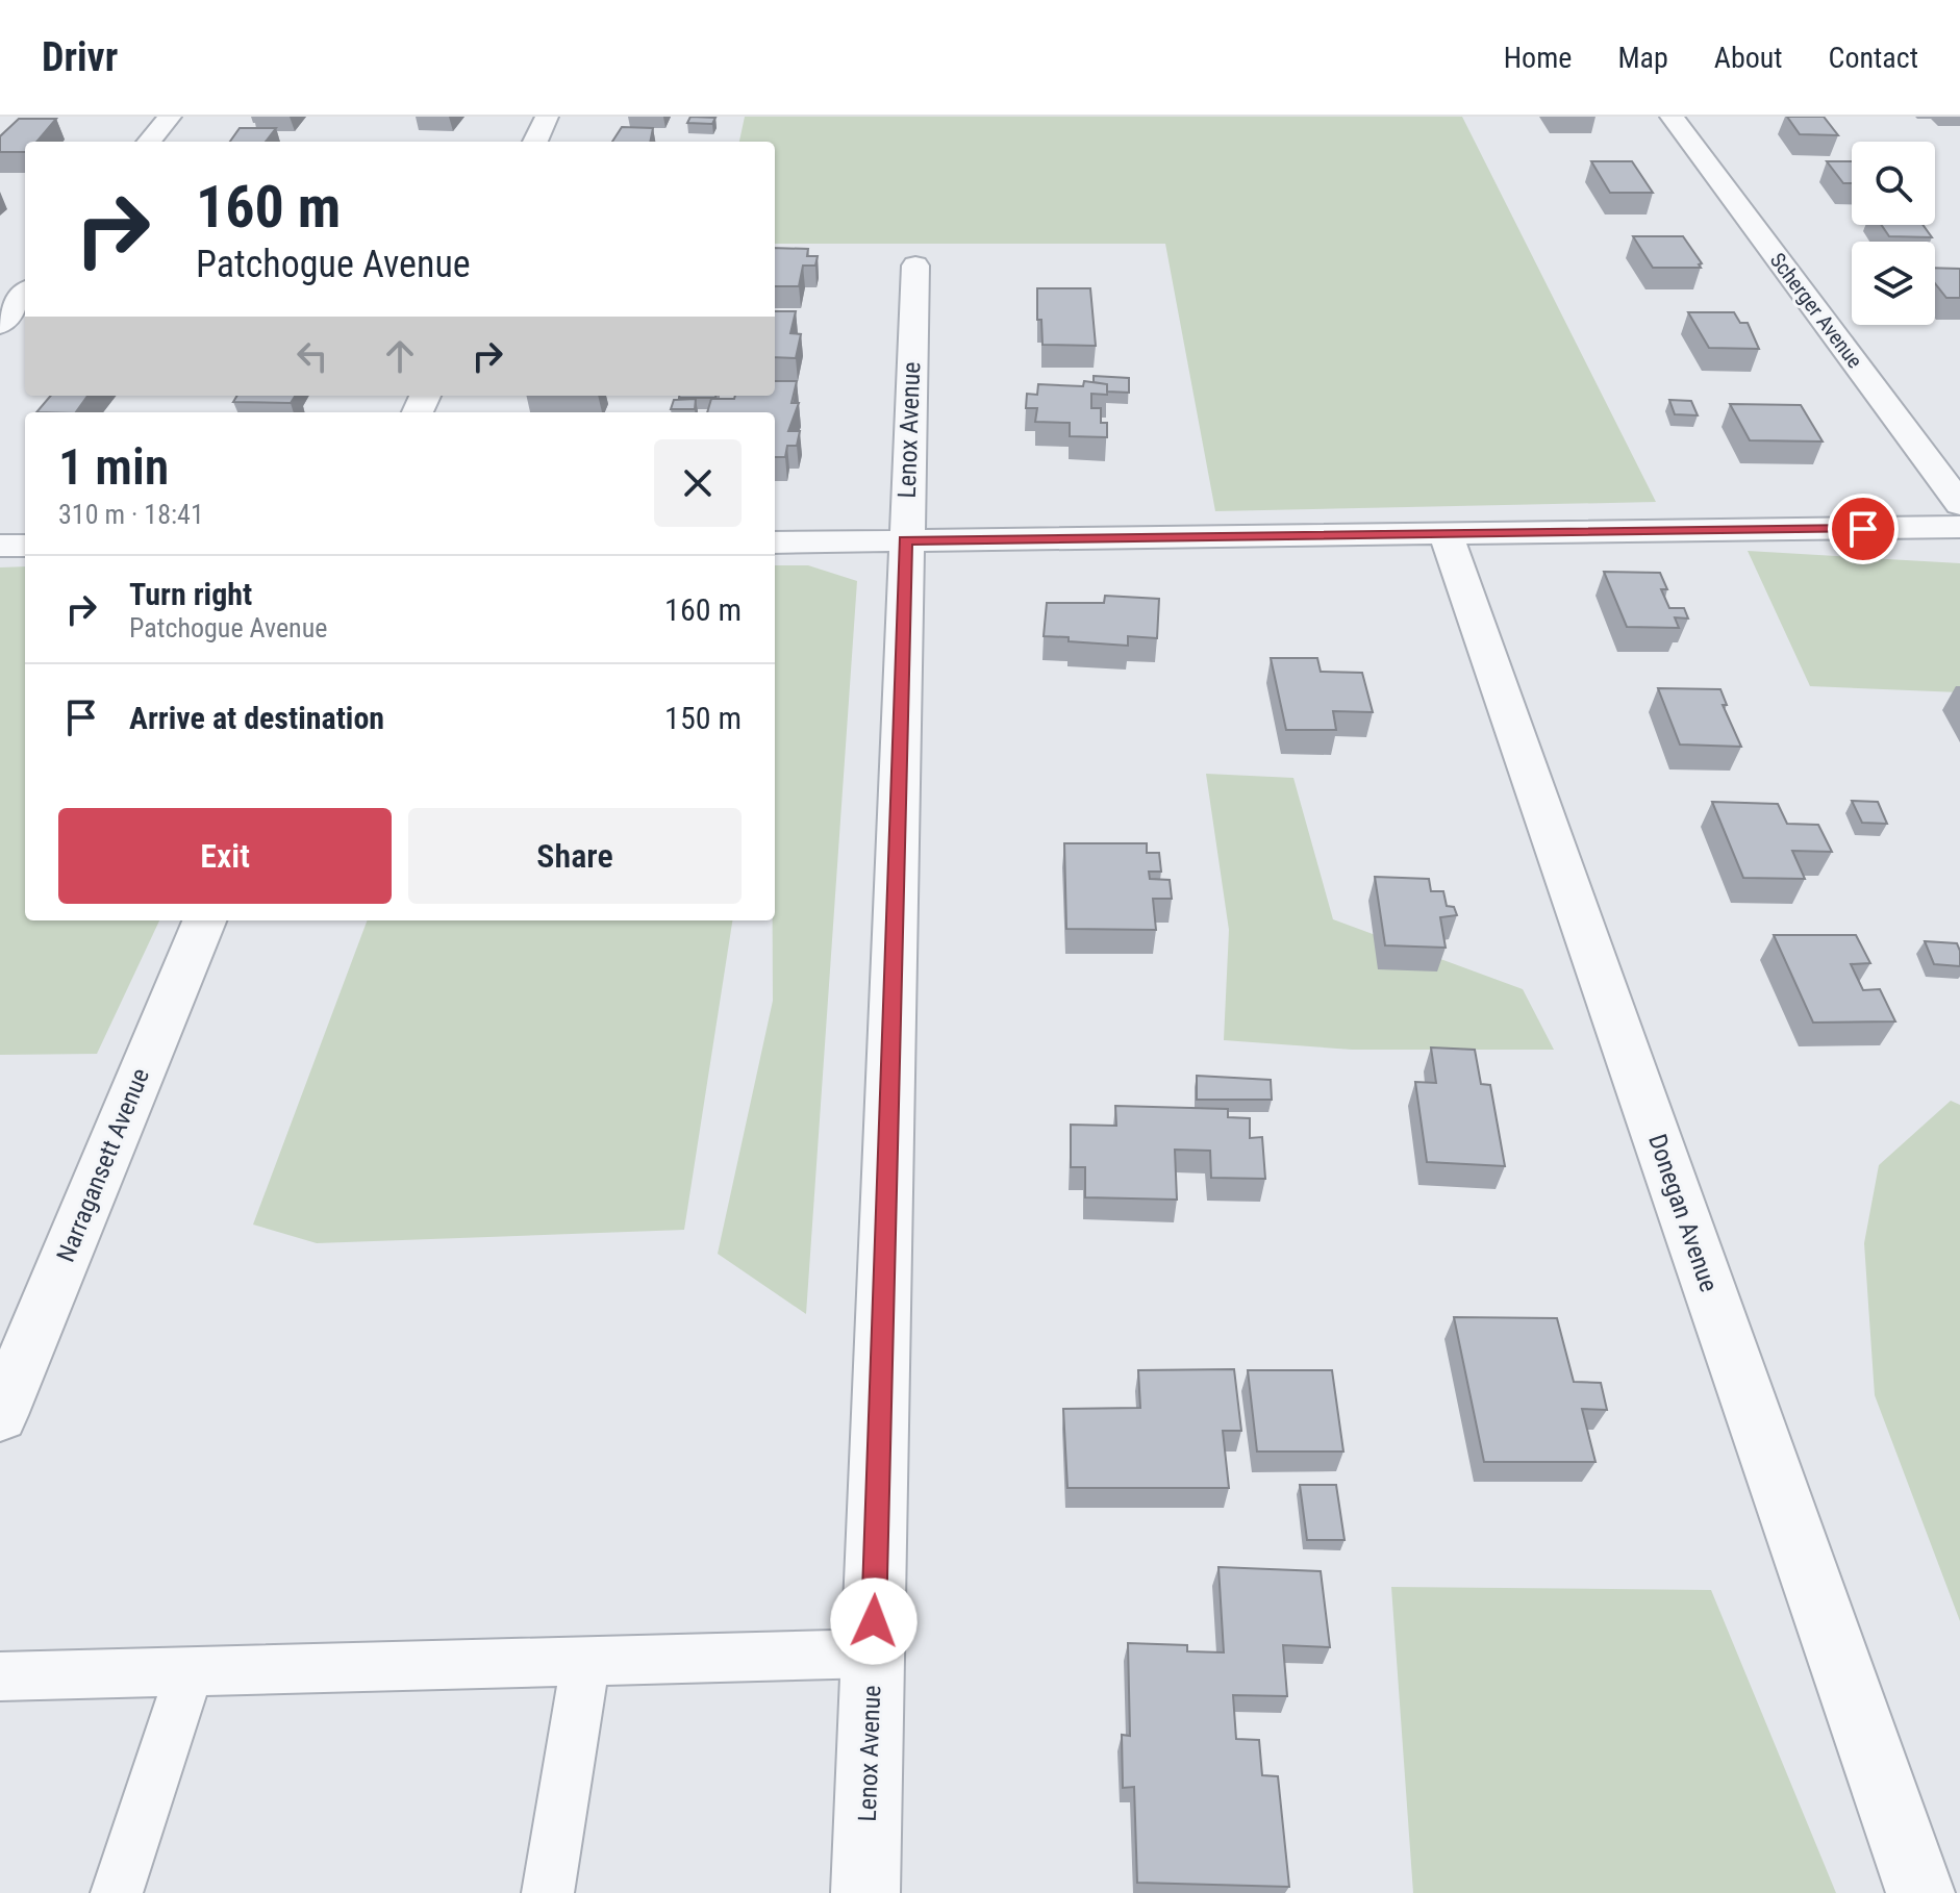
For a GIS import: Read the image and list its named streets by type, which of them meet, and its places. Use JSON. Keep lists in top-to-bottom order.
{
  "streets": {
    "street": [
      "Scherger Avenue",
      "Lenox Avenue",
      "Narragansett Avenue",
      "Donegan Avenue"
    ]
  },
  "page": {
    "header": "Drivr",
    "nav": [
      "Home",
      "Map",
      "About",
      "Contact"
    ],
    "turn": ["160 m", "Patchogue Avenue"],
    "heading": ["1 min", "310 m · 18:41"],
    "list": [
      {
        "name": "Turn right",
        "note": "Patchogue Avenue",
        "value": "160 m"
      },
      {
        "name": "Arrive at destination",
        "value": "150 m"
      }
    ],
    "buttons": ["Exit", "Share"]
  }
}
